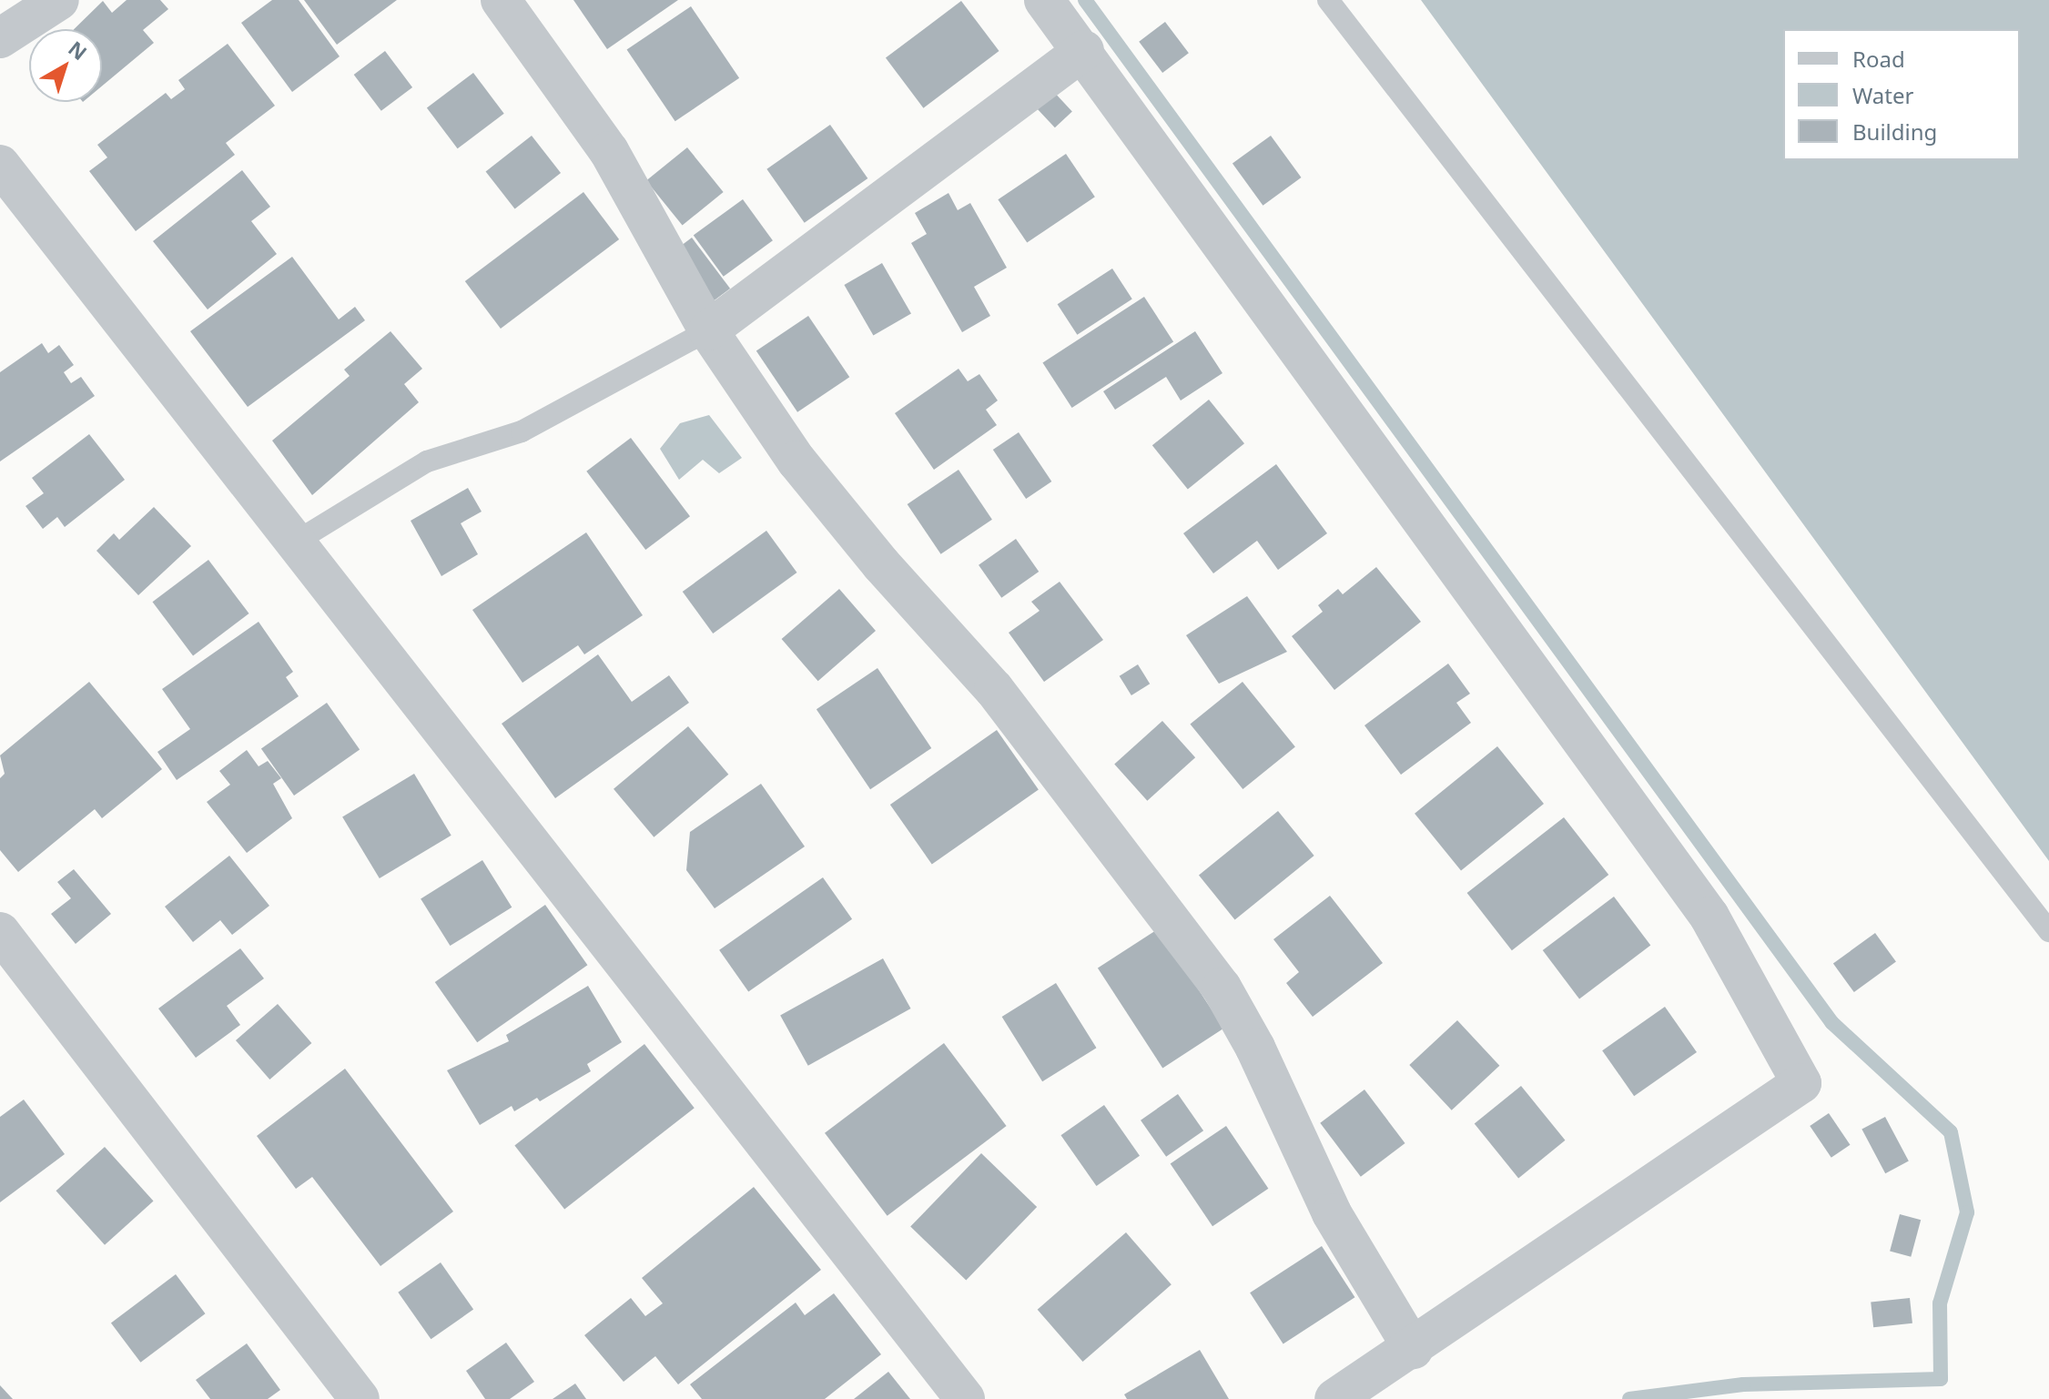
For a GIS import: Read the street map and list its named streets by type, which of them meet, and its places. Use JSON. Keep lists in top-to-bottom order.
{
  "legend": ["Road", "Water", "Building"],
  "north": "top right"
}
